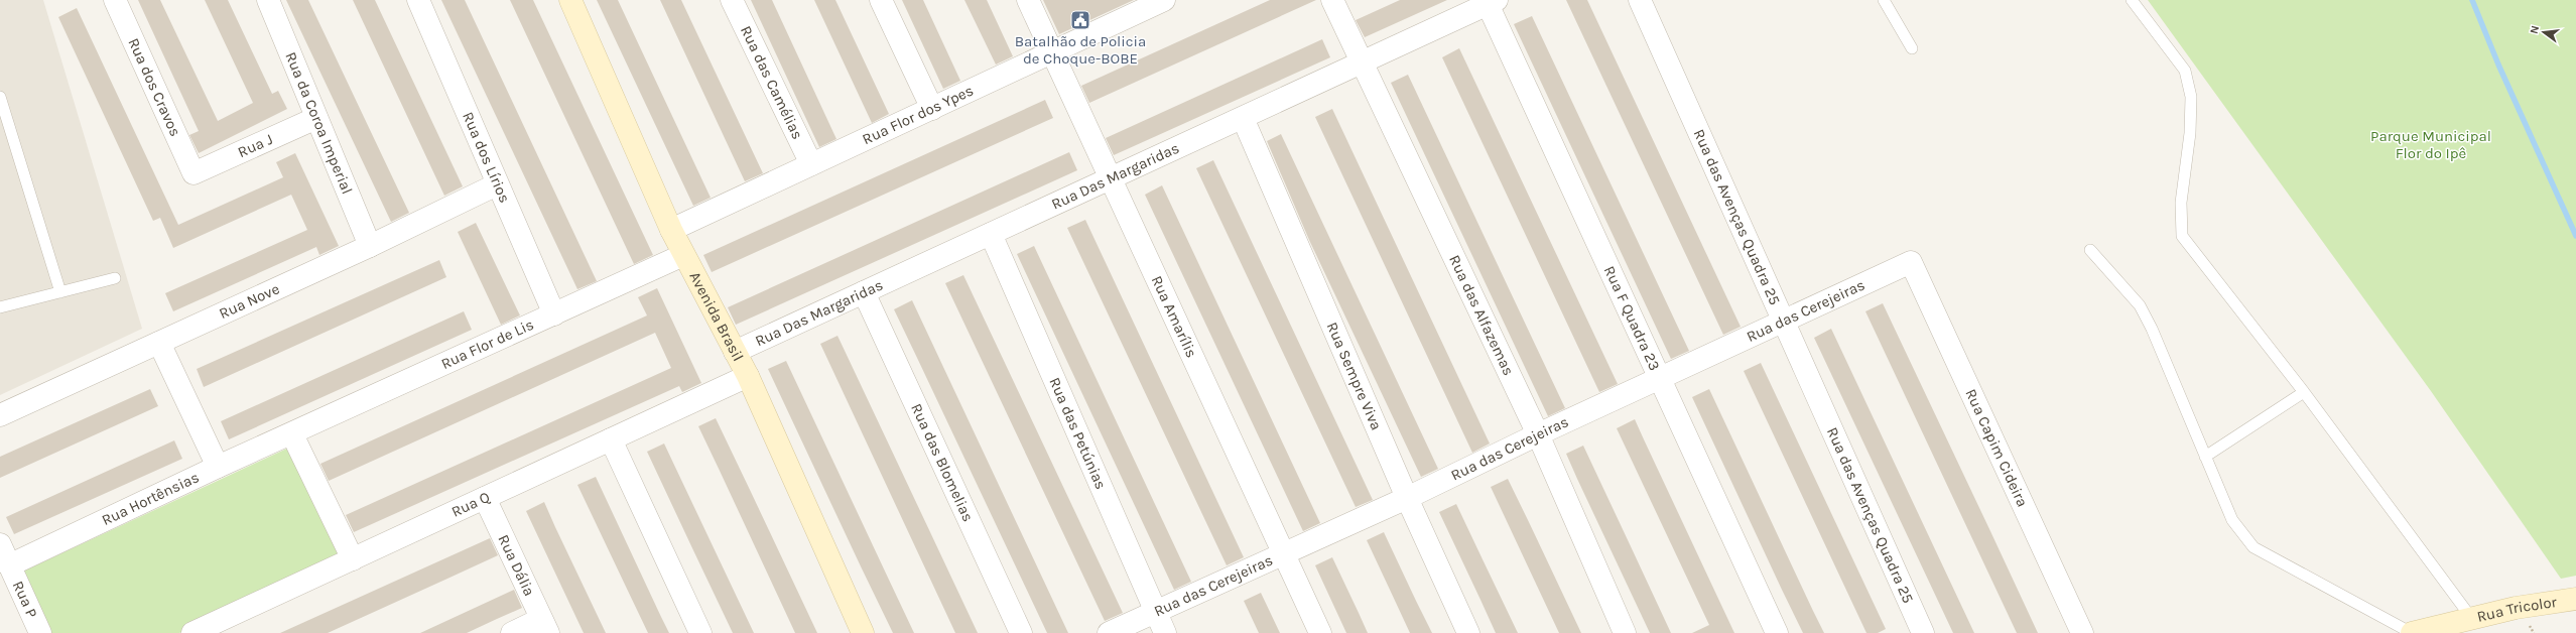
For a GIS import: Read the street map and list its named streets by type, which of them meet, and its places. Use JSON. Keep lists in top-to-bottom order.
{
  "streets": {
    "street": [
      "Rua das Camélias",
      "Rua dos Cravos",
      "Rua Flor dos Ypes",
      "Rua da Coroa Imperial",
      "Rua J",
      "Rua dos Lírios",
      "Rua Das Margaridas",
      "Rua das Avenças Quadra 25",
      "Rua Nove",
      "Rua das Cerejeiras",
      "Rua das Alfazemas",
      "Avenida Brasil",
      "Rua Amarílis",
      "Rua F Quadra 23",
      "Rua Flor de Lis",
      "Rua Sempre Viva",
      "Rua das Petúnias",
      "Rua Capim Cideira",
      "Rua das Blomelias",
      "Rua Hortênsias",
      "Rua Q",
      "Rua Dália",
      "Rua P",
      "Rua Tricolor"
    ]
  },
  "crossings": [
    ["Rua das Camélias", "Rua Flor dos Ypes"],
    ["Rua dos Cravos", "Rua J"],
    ["Rua Flor dos Ypes", "Avenida Brasil"],
    ["Rua Flor dos Ypes", "Rua Amarílis"],
    ["Rua da Coroa Imperial", "Rua J"],
    ["Rua da Coroa Imperial", "Rua Nove"],
    ["Rua dos Lírios", "Rua Nove"],
    ["Rua dos Lírios", "Rua Flor de Lis"],
    ["Rua Das Margaridas", "Rua das Alfazemas"],
    ["Rua Das Margaridas", "Avenida Brasil"],
    ["Rua Das Margaridas", "Rua Amarílis"],
    ["Rua Das Margaridas", "Rua F Quadra 23"],
    ["Rua Das Margaridas", "Rua Sempre Viva"],
    ["Rua Das Margaridas", "Rua das Petúnias"],
    ["Rua Das Margaridas", "Rua das Blomelias"],
    ["Rua das Avenças Quadra 25", "Rua das Cerejeiras"],
    ["Rua das Cerejeiras", "Rua das Alfazemas"],
    ["Rua das Cerejeiras", "Rua Amarílis"],
    ["Rua das Cerejeiras", "Rua F Quadra 23"],
    ["Rua das Cerejeiras", "Rua Sempre Viva"],
    ["Rua das Cerejeiras", "Rua das Petúnias"],
    ["Rua das Cerejeiras", "Rua Capim Cideira"],
    ["Avenida Brasil", "Rua Flor de Lis"],
    ["Avenida Brasil", "Rua Q"],
    ["Rua Flor de Lis", "Rua Hortênsias"],
    ["Rua Hortênsias", "Rua P"],
    ["Rua Q", "Rua Dália"]
  ],
  "parks": ["Parque Municipal Flor do Ipê"],
  "places": {
    "public building": ["Batalhão de Policia de Choque-BOBE"]
  },
  "north": "left"
}
